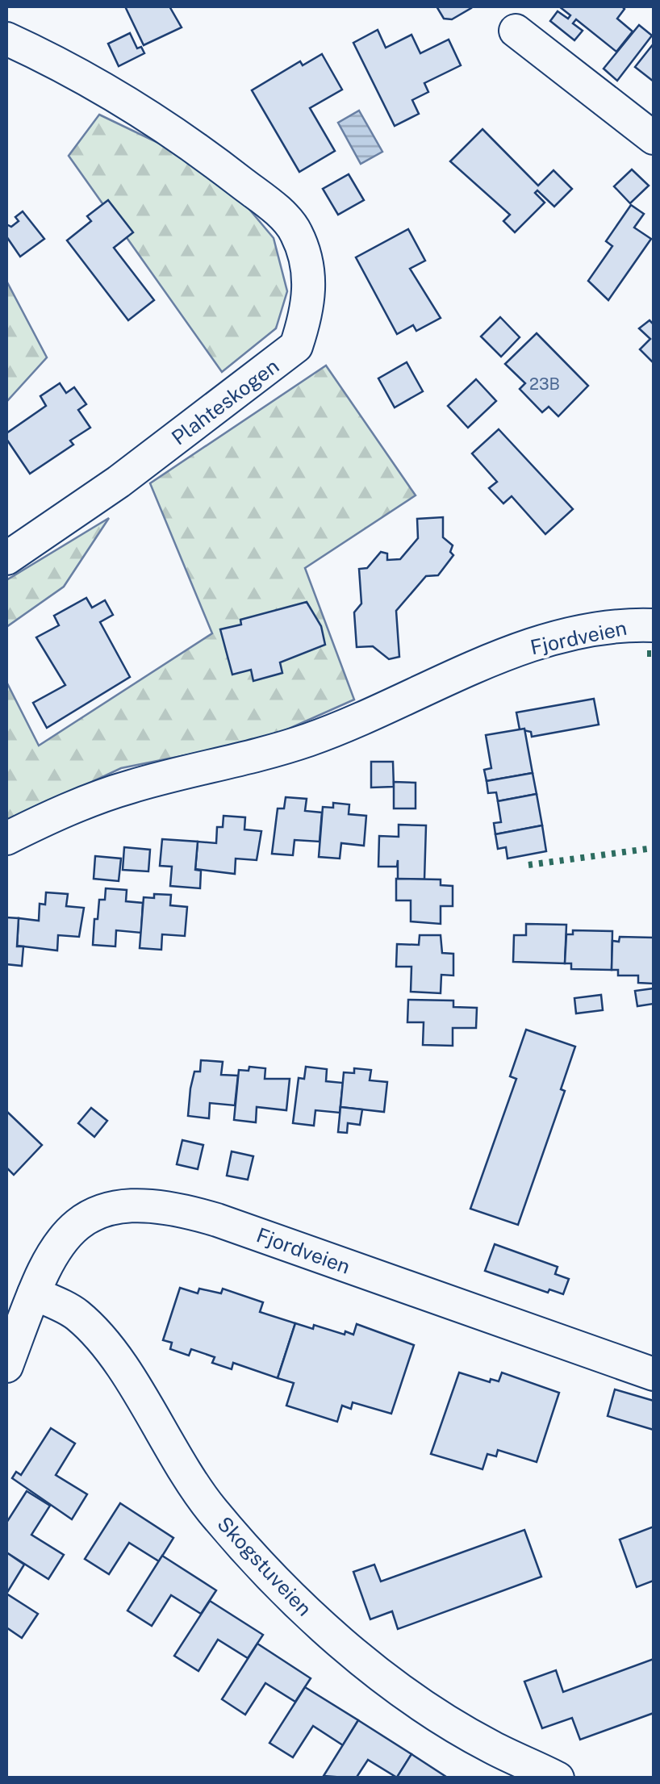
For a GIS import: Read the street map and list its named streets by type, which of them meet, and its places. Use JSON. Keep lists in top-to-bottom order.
{
  "streets": {
    "street": ["Plahteskogen", "Fjordveien", "Skogstuveien"]
  },
  "crossings": [
    ["Fjordveien", "Skogstuveien"]
  ],
  "house_numbers": ["23B"]
}
